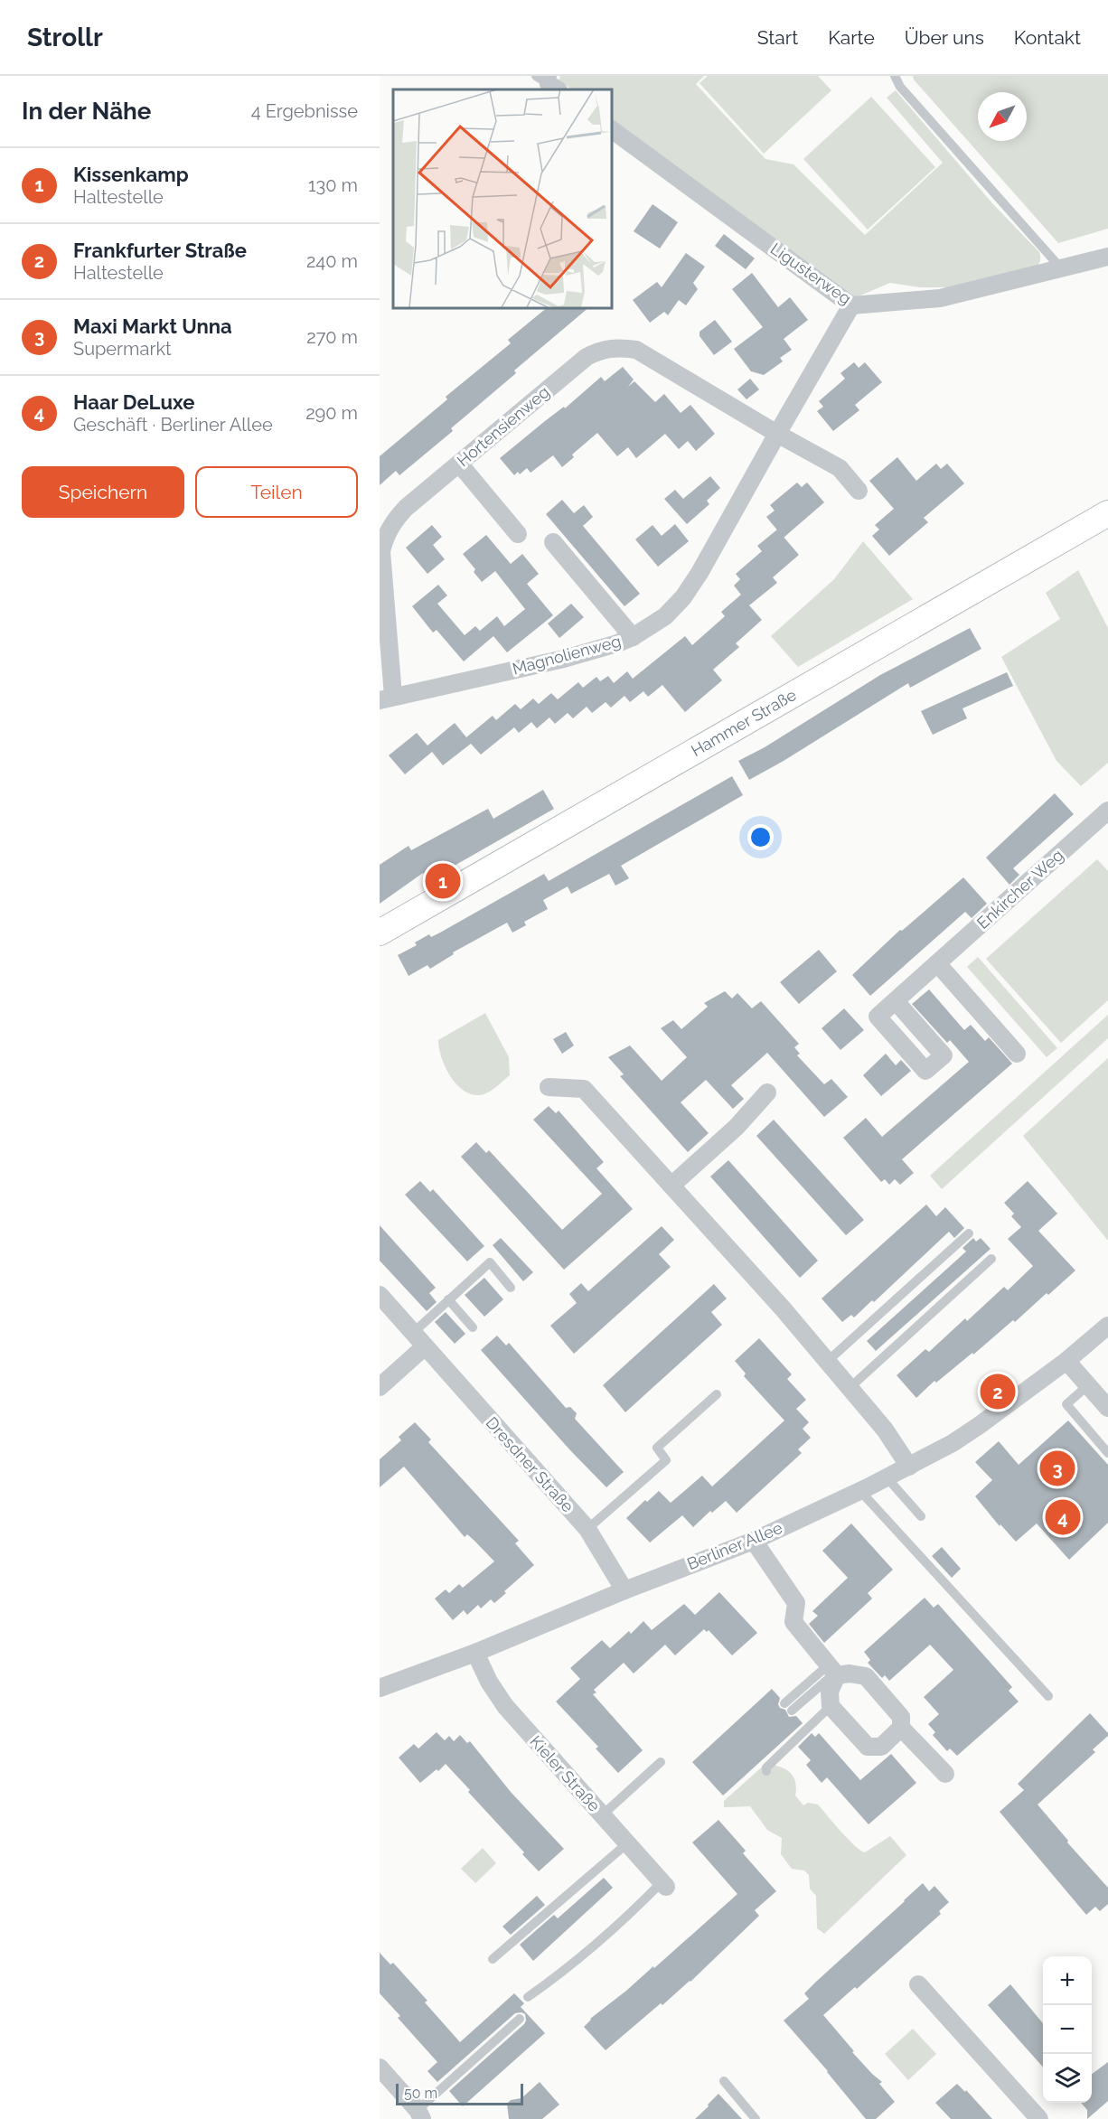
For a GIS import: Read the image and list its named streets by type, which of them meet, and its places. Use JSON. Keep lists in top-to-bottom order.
{
  "streets": {
    "main road": ["Hammer Straße"],
    "street": [
      "Ligusterweg",
      "Hortensienweg",
      "Magnolienweg",
      "Enkircher Weg",
      "Dresdner Straße",
      "Berliner Allee",
      "Kieler Straße"
    ]
  },
  "crossings": [
    ["Ligusterweg", "Magnolienweg"],
    ["Hortensienweg", "Magnolienweg"],
    ["Dresdner Straße", "Berliner Allee"],
    ["Berliner Allee", "Kieler Straße"]
  ],
  "scale_bar": "50 m",
  "north": "bottom left",
  "page": {
    "header": "Strollr",
    "nav": [
      "Start",
      "Karte",
      "Über uns",
      "Kontakt"
    ],
    "heading": ["In der Nähe", "4 Ergebnisse"],
    "list": [
      {
        "mark": "1",
        "name": "Kissenkamp",
        "note": "Haltestelle",
        "value": "130 m"
      },
      {
        "mark": "2",
        "name": "Frankfurter Straße",
        "note": "Haltestelle",
        "value": "240 m"
      },
      {
        "mark": "3",
        "name": "Maxi Markt Unna",
        "note": "Supermarkt",
        "value": "270 m"
      },
      {
        "mark": "4",
        "name": "Haar DeLuxe",
        "note": "Geschäft · Berliner Allee",
        "value": "290 m"
      }
    ],
    "buttons": ["Speichern", "Teilen"],
    "pins": [
      "1",
      "2",
      "3",
      "4"
    ],
    "map_buttons": ["+", "−"],
    "scale": "50 m"
  }
}
